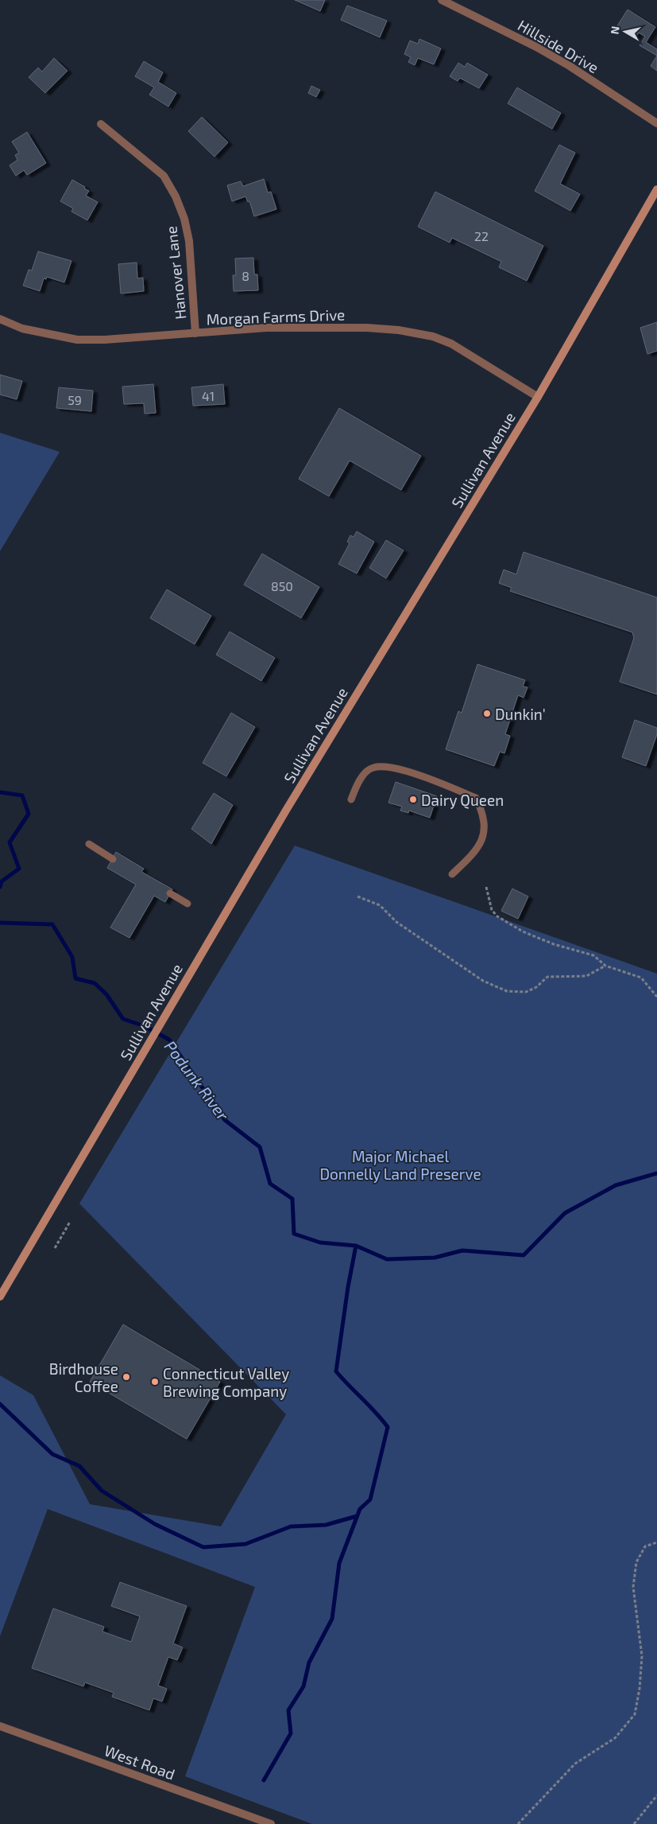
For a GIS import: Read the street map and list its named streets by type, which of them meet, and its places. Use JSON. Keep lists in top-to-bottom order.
{
  "streets": {
    "main road": ["Sullivan Avenue"],
    "street": [
      "Hillside Drive",
      "Hanover Lane",
      "Morgan Farms Drive",
      "West Road"
    ]
  },
  "crossings": [
    ["Hanover Lane", "Morgan Farms Drive"],
    ["Morgan Farms Drive", "Sullivan Avenue"]
  ],
  "water": ["Podunk River"],
  "parks": ["Major Michael Donnelly Land Preserve"],
  "places": [
    "Dunkin'",
    "Dairy Queen",
    "Birdhouse Coffee",
    "Connecticut Valley Brewing Company"
  ],
  "house_numbers": [
    "22",
    "8",
    "41",
    "59",
    "850"
  ],
  "north": "left"
}
